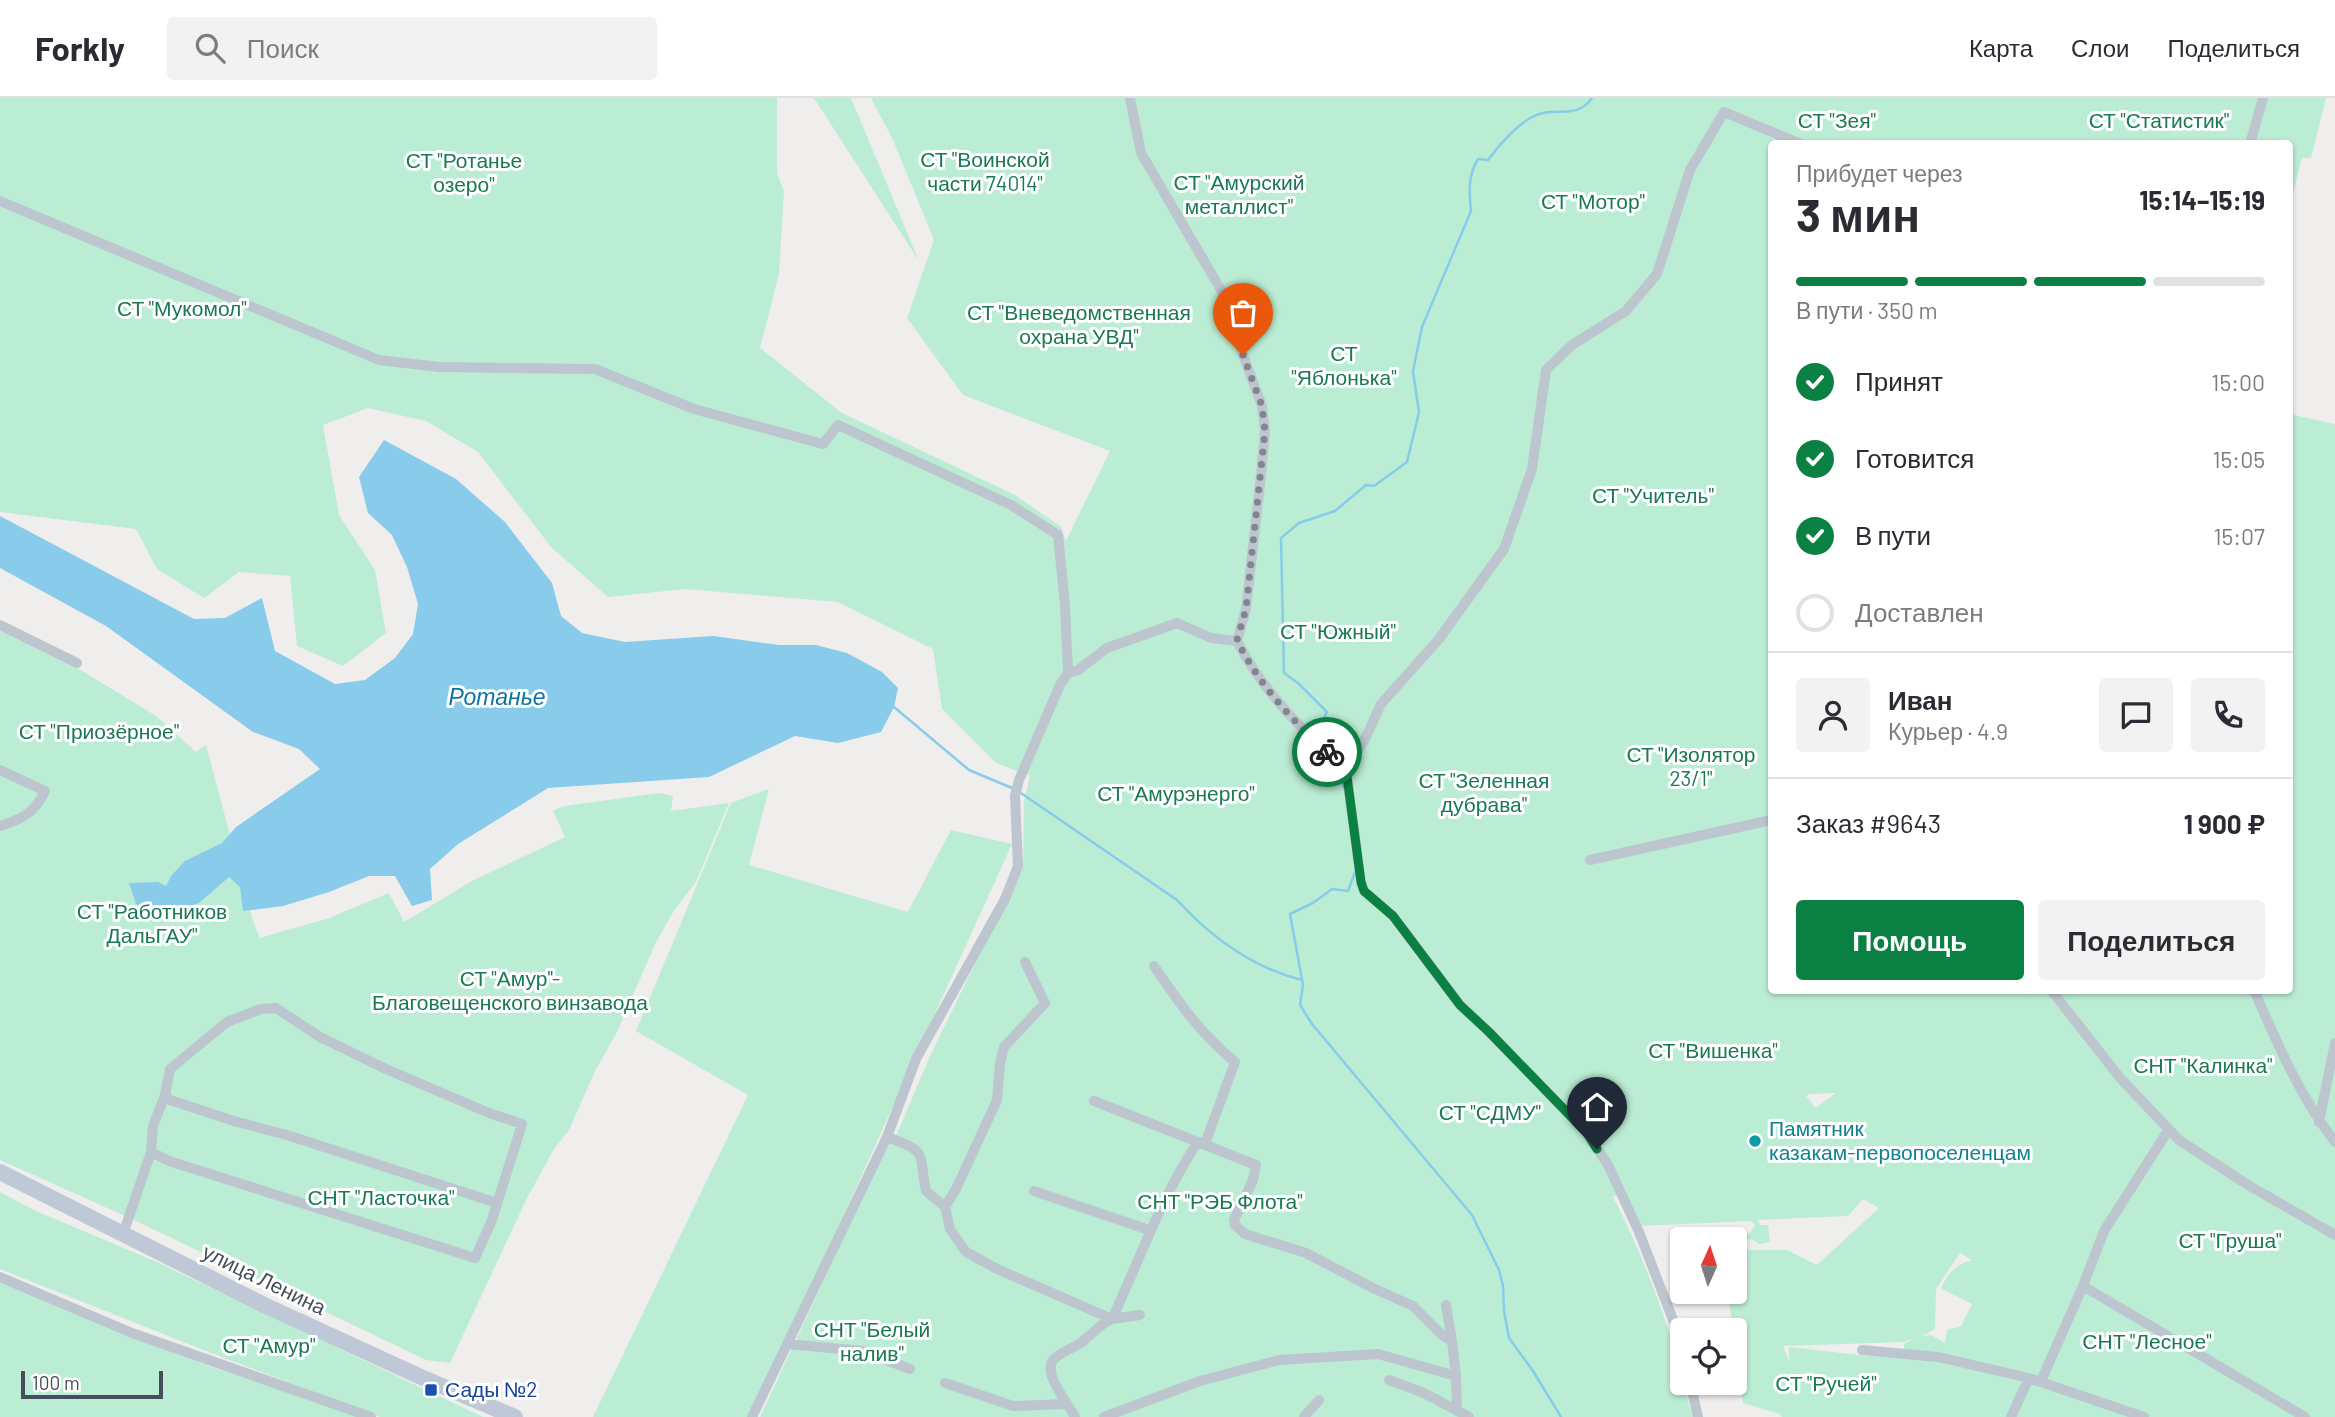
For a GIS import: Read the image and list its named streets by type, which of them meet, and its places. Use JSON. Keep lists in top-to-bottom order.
{
  "streets": {
    "street": ["улица Ленина"]
  },
  "water": ["Ротанье"],
  "parks": [
    "СТ \"Зея\"",
    "СТ \"Статистик\"",
    "СТ \"Воинской части 74014\"",
    "СТ \"Ротанье озеро\"",
    "СТ \"Амурский металлист\"",
    "СТ \"Мотор\"",
    "СТ \"Мукомол\"",
    "СТ \"Вневедомственная охрана УВД\"",
    "СТ \"Яблонька\"",
    "СТ \"Учитель\"",
    "СТ \"Южный\"",
    "СТ \"Приозёрное\"",
    "СТ \"Изолятор 23/1\"",
    "СТ \"Зеленная дубрава\"",
    "СТ \"Амурэнерго\"",
    "СТ \"Работников ДальГАУ\"",
    "СТ \"Амур\"- Благовещенского винзавода",
    "СТ \"Вишенка\"",
    "СНТ \"Калинка\"",
    "СТ \"СДМУ\"",
    "СНТ \"Ласточка\"",
    "СНТ \"РЭБ Флота\"",
    "СТ \"Груша\"",
    "СНТ \"Белый налив\"",
    "СНТ \"Лесное\"",
    "СТ \"Амур\"",
    "СТ \"Ручей\""
  ],
  "places": {
    "other": ["Памятник казакам-первопоселенцам"],
    "transit": ["Сады №2"]
  },
  "scale_bar": "100 m",
  "north": "top",
  "page": {
    "header": "Forkly",
    "search": "Поиск",
    "nav": ["Карта", "Слои", "Поделиться"],
    "heading": ["3 мин", "Прибудет через", "15:14–15:19"],
    "panel": [
      "Иван",
      "Курьер · 4.9",
      "Заказ #9643",
      "1 900 ₽"
    ],
    "bar": "В пути · 350 m",
    "list": [
      ["Принят", "15:00"],
      ["Готовится", "15:05"],
      ["В пути", "15:07"],
      "Доставлен"
    ],
    "buttons": ["Помощь", "Поделиться"],
    "scale": "100 m"
  }
}
